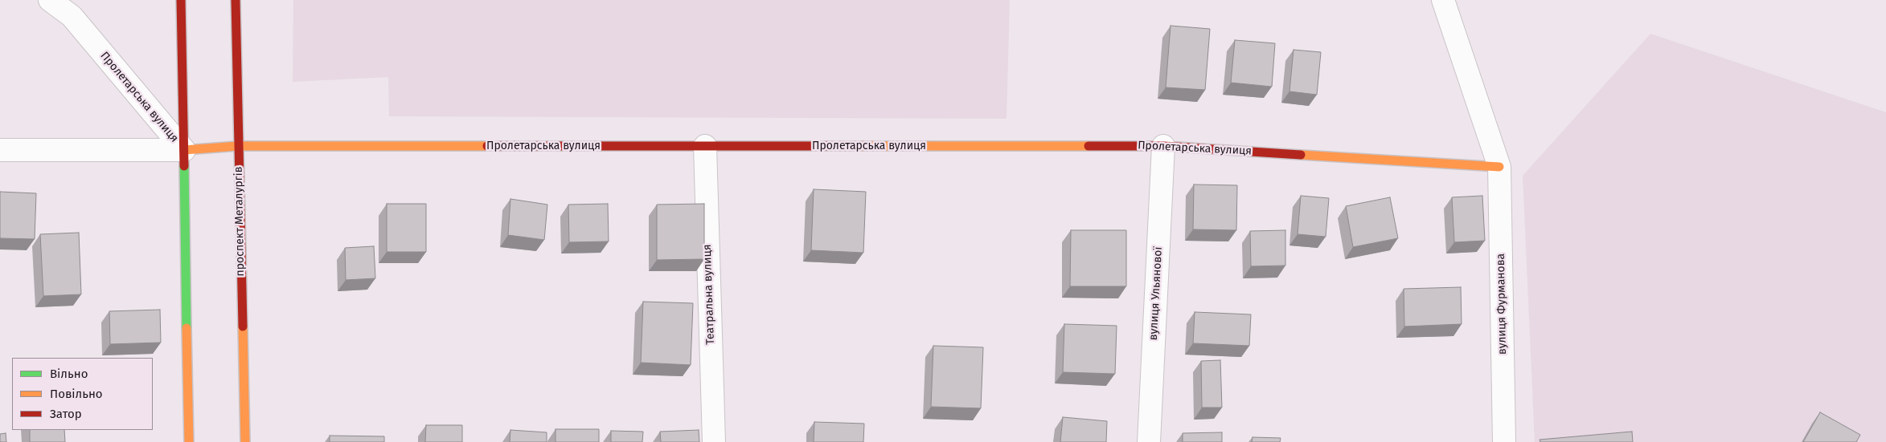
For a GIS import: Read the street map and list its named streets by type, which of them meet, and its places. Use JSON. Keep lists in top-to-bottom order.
{
  "streets": {
    "street": [
      "Пролетарська вулиця",
      "проспект Металургів",
      "вулиця Ульянової",
      "Театральна вулиця",
      "вулиця Фурманова"
    ]
  },
  "crossings": [
    ["Пролетарська вулиця", "проспект Металургів"],
    ["Пролетарська вулиця", "вулиця Ульянової"],
    ["Пролетарська вулиця", "Театральна вулиця"],
    ["Пролетарська вулиця", "вулиця Фурманова"]
  ],
  "legend": ["Вільно", "Повільно", "Затор"]
}
